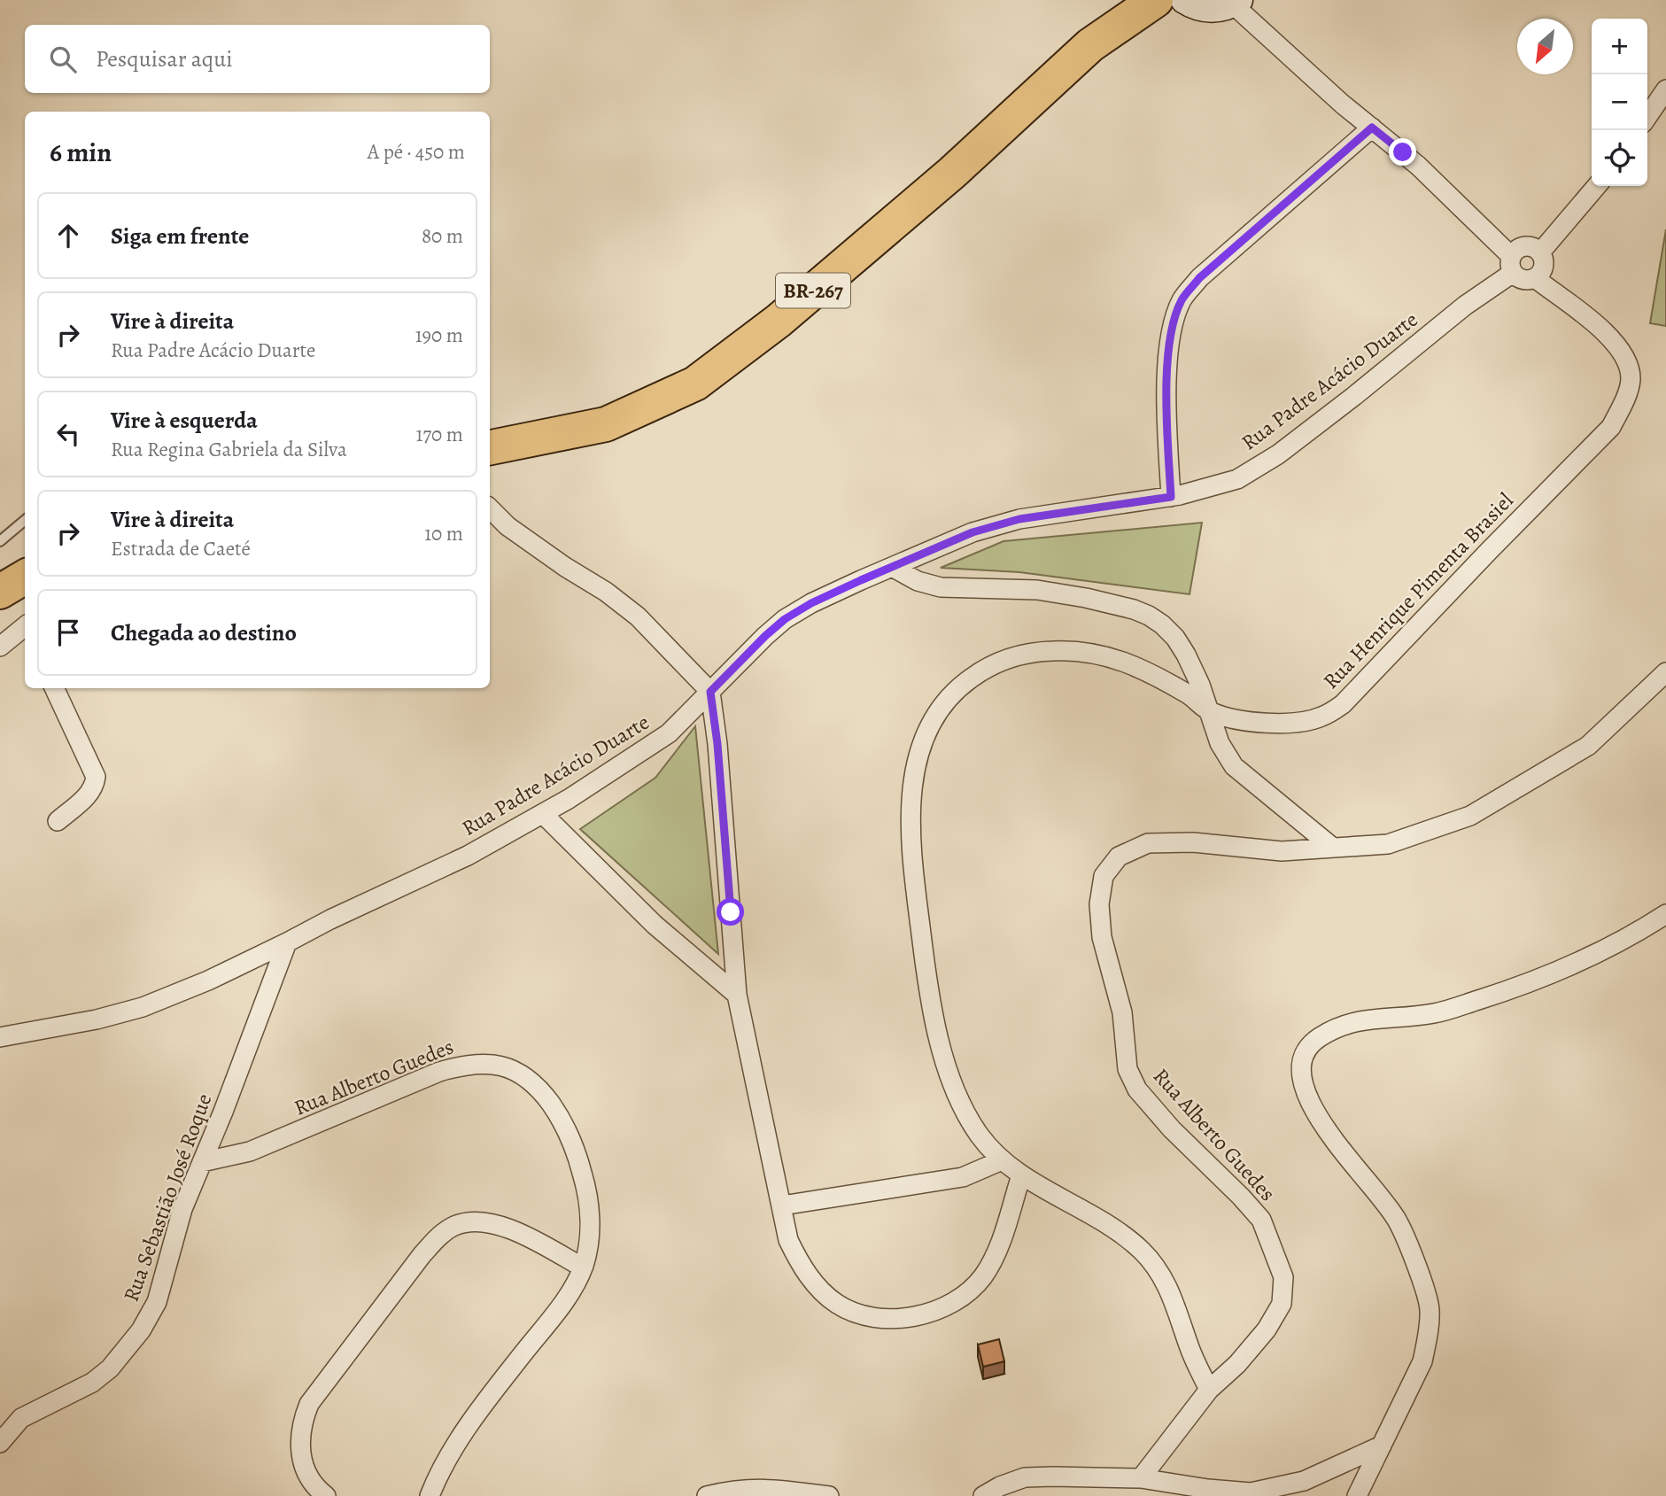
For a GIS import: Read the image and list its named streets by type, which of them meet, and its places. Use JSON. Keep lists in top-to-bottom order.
{
  "streets": {
    "highway": ["BR-267"],
    "street": [
      "Rua Padre Acácio Duarte",
      "Rua Henrique Pimenta Brasiel",
      "Rua Alberto Guedes",
      "Rua Sebastião José Roque"
    ]
  },
  "crossings": [
    ["Rua Padre Acácio Duarte", "Rua Henrique Pimenta Brasiel"],
    ["Rua Padre Acácio Duarte", "Rua Sebastião José Roque"],
    ["Rua Henrique Pimenta Brasiel", "Rua Alberto Guedes"],
    ["Rua Alberto Guedes", "Rua Sebastião José Roque"]
  ],
  "north": "bottom left",
  "page": {
    "map_buttons": ["+", "−"],
    "search": "Pesquisar aqui",
    "heading": ["6 min", "A pé · 450 m"],
    "list": [
      ["Siga em frente", "80 m"],
      ["Vire à direita", "Rua Padre Acácio Duarte", "190 m"],
      ["Vire à esquerda", "Rua Regina Gabriela da Silva", "170 m"],
      ["Vire à direita", "Estrada de Caeté", "10 m"],
      "Chegada ao destino"
    ]
  }
}
